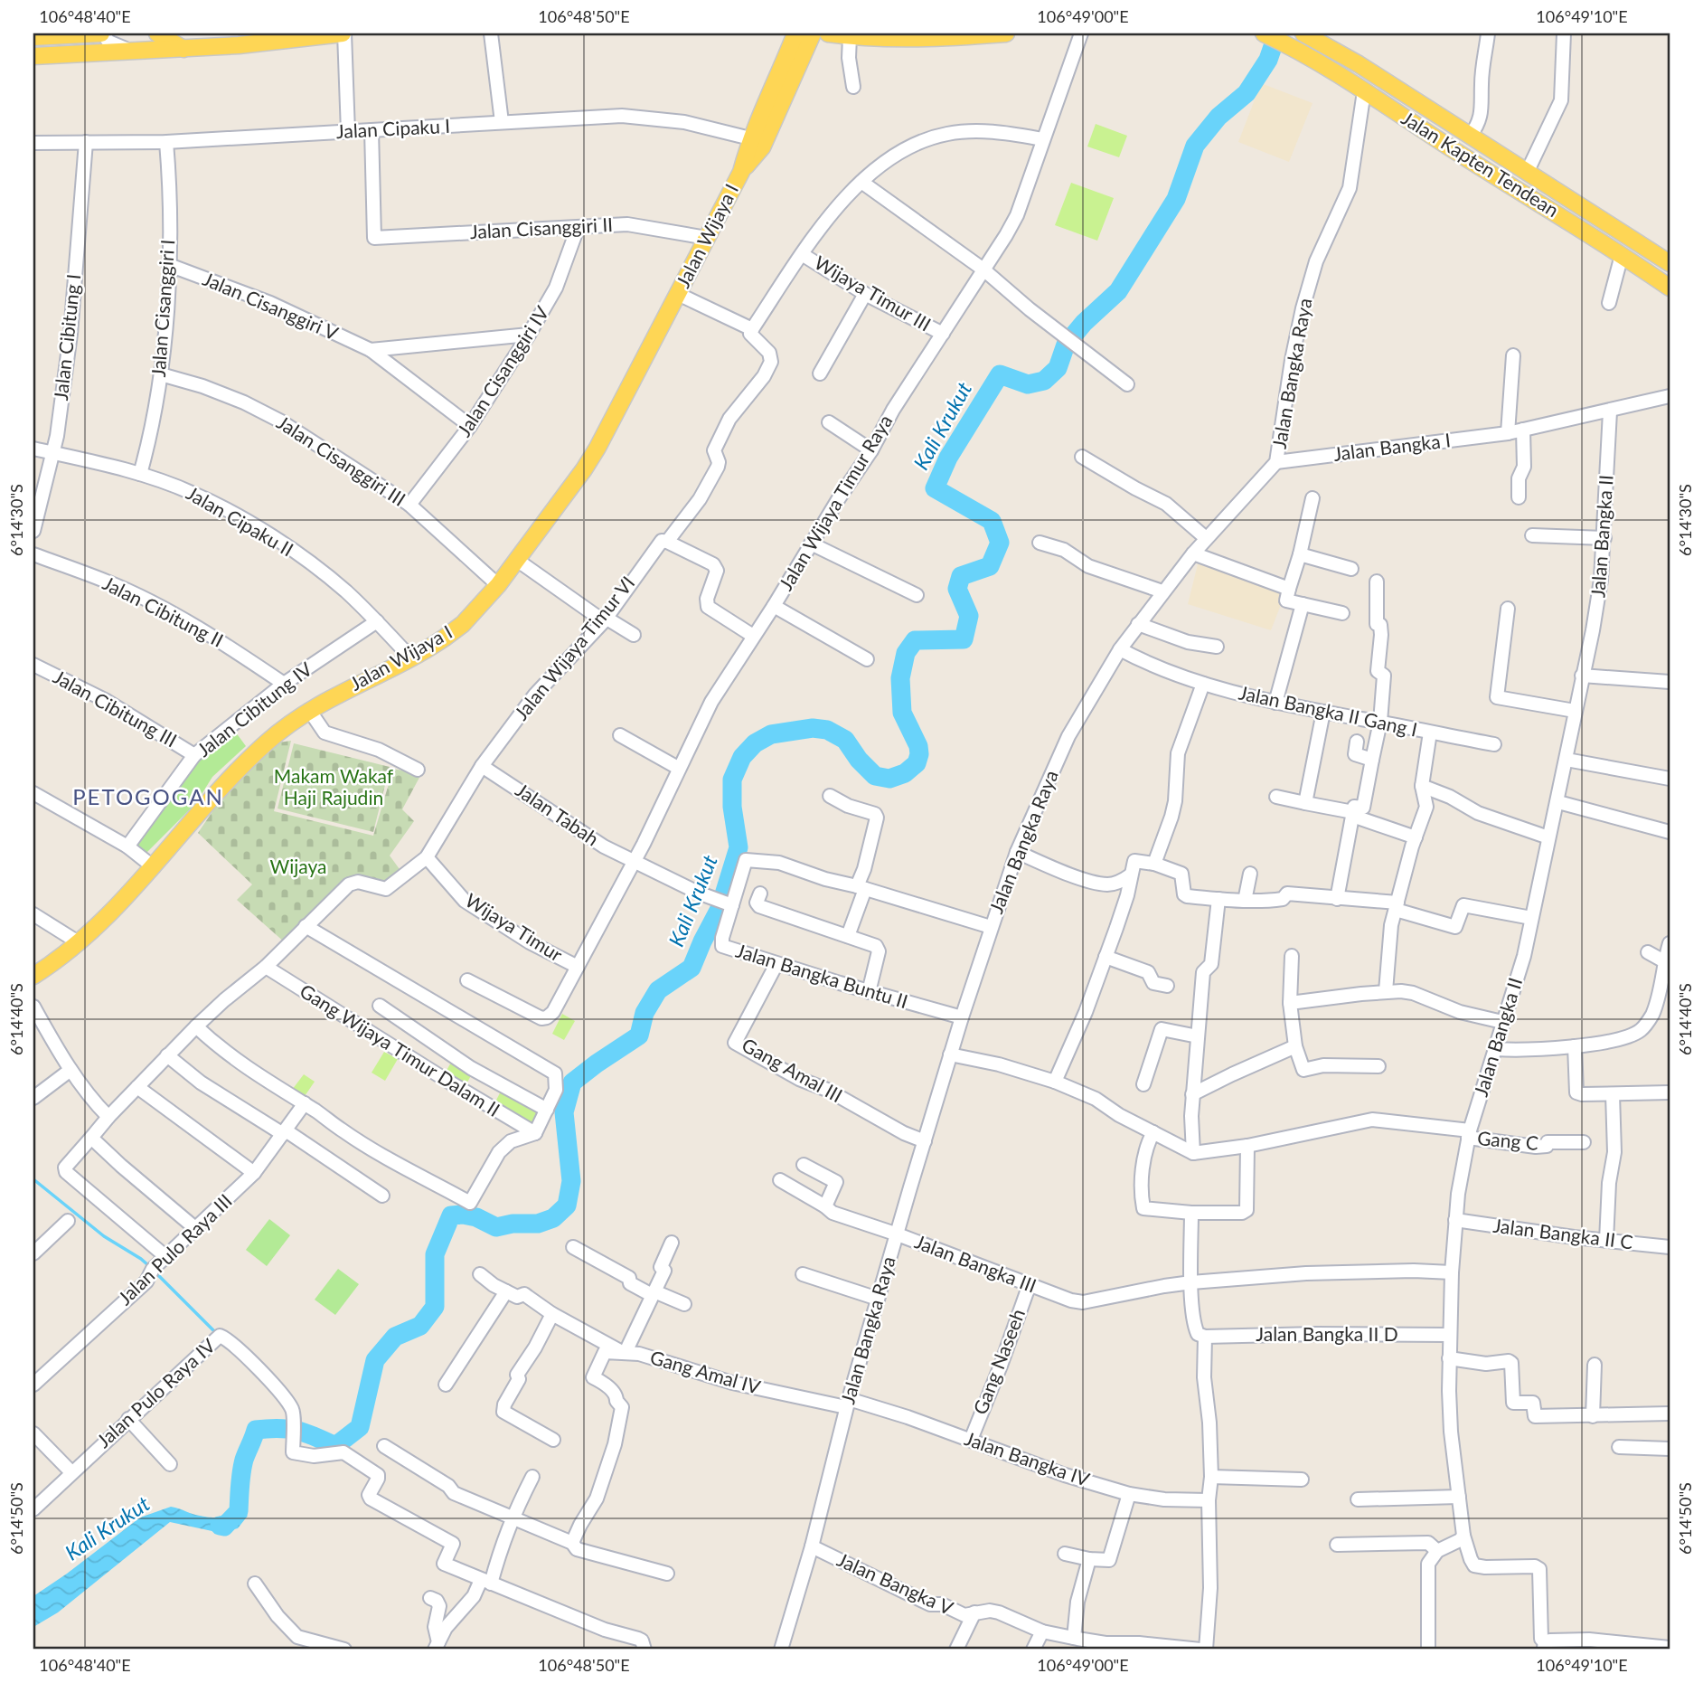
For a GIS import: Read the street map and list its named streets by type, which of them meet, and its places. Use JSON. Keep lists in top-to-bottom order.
{
  "streets": {
    "main road": ["Jalan Kapten Tendean", "Jalan Wijaya I"],
    "street": [
      "Jalan Cipaku I",
      "Jalan Cisanggiri II",
      "Wijaya Timur III",
      "Jalan Cisanggiri V",
      "Jalan Cisanggiri I",
      "Jalan Cibitung I",
      "Jalan Cisanggiri IV",
      "Jalan Bangka Raya",
      "Jalan Bangka I",
      "Jalan Cisanggiri III",
      "Jalan Wijaya Timur Raya",
      "Jalan Cipaku II",
      "Jalan Bangka II",
      "Jalan Cibitung II",
      "Jalan Wijaya Timur VI",
      "Jalan Cibitung III",
      "Jalan Cibitung IV",
      "Jalan Bangka II Gang I",
      "Jalan Tabah",
      "Wijaya Timur",
      "Jalan Bangka Buntu II",
      "Gang Wijaya Timur Dalam II",
      "Gang Amal III",
      "Gang C",
      "Jalan Bangka II C",
      "Jalan Pulo Raya III",
      "Jalan Bangka III",
      "Jalan Bangka II D",
      "Gang Naseeh",
      "Gang Amal IV",
      "Jalan Pulo Raya IV",
      "Jalan Bangka IV",
      "Jalan Bangka V"
    ]
  },
  "crossings": [
    ["Jalan Cipaku I", "Jalan Cisanggiri II"],
    ["Jalan Cipaku I", "Jalan Wijaya I"],
    ["Jalan Cipaku I", "Jalan Cisanggiri I"],
    ["Jalan Cipaku I", "Jalan Cibitung I"],
    ["Jalan Kapten Tendean", "Jalan Bangka Raya"],
    ["Jalan Cisanggiri II", "Jalan Wijaya I"],
    ["Jalan Cisanggiri II", "Jalan Cisanggiri IV"],
    ["Jalan Wijaya I", "Jalan Cisanggiri III"],
    ["Jalan Wijaya I", "Jalan Cipaku II"],
    ["Wijaya Timur III", "Jalan Wijaya Timur Raya"],
    ["Jalan Cisanggiri V", "Jalan Cisanggiri I"],
    ["Jalan Cisanggiri V", "Jalan Cisanggiri IV"],
    ["Jalan Cisanggiri I", "Jalan Cisanggiri III"],
    ["Jalan Cisanggiri I", "Jalan Cipaku II"],
    ["Jalan Cibitung I", "Jalan Cipaku II"],
    ["Jalan Cisanggiri IV", "Jalan Cisanggiri III"],
    ["Jalan Bangka Raya", "Jalan Bangka I"],
    ["Jalan Bangka Raya", "Jalan Bangka II Gang I"],
    ["Jalan Bangka Raya", "Jalan Bangka Buntu II"],
    ["Jalan Bangka Raya", "Gang Amal III"],
    ["Jalan Bangka Raya", "Jalan Bangka III"],
    ["Jalan Bangka Raya", "Gang Amal IV"],
    ["Jalan Bangka Raya", "Jalan Bangka IV"],
    ["Jalan Bangka Raya", "Jalan Bangka V"],
    ["Jalan Bangka I", "Jalan Bangka II"],
    ["Jalan Wijaya Timur Raya", "Jalan Tabah"],
    ["Jalan Wijaya Timur Raya", "Wijaya Timur"],
    ["Jalan Cipaku II", "Jalan Cibitung IV"],
    ["Jalan Bangka II", "Gang C"],
    ["Jalan Bangka II", "Jalan Bangka II C"],
    ["Jalan Bangka II", "Jalan Bangka III"],
    ["Jalan Bangka II", "Jalan Bangka II D"],
    ["Jalan Cibitung II", "Jalan Cibitung IV"],
    ["Jalan Wijaya Timur VI", "Jalan Tabah"],
    ["Jalan Wijaya Timur VI", "Wijaya Timur"],
    ["Jalan Cibitung III", "Jalan Cibitung IV"],
    ["Jalan Tabah", "Jalan Bangka Buntu II"],
    ["Jalan Bangka Buntu II", "Gang Amal III"],
    ["Jalan Bangka III", "Gang Naseeh"],
    ["Gang Naseeh", "Jalan Bangka IV"],
    ["Gang Amal IV", "Jalan Bangka IV"]
  ],
  "districts": ["PETOGOGAN"],
  "water": ["Kali Krukut"],
  "parks": ["Makam Wakaf Haji Rajudin", "Wijaya"],
  "coordinates": [
    "106°48'40\"E",
    "106°48'50\"E",
    "106°49'00\"E",
    "106°49'10\"E",
    "6°14'30\"S",
    "6°14'40\"S",
    "6°14'50\"S"
  ]
}
